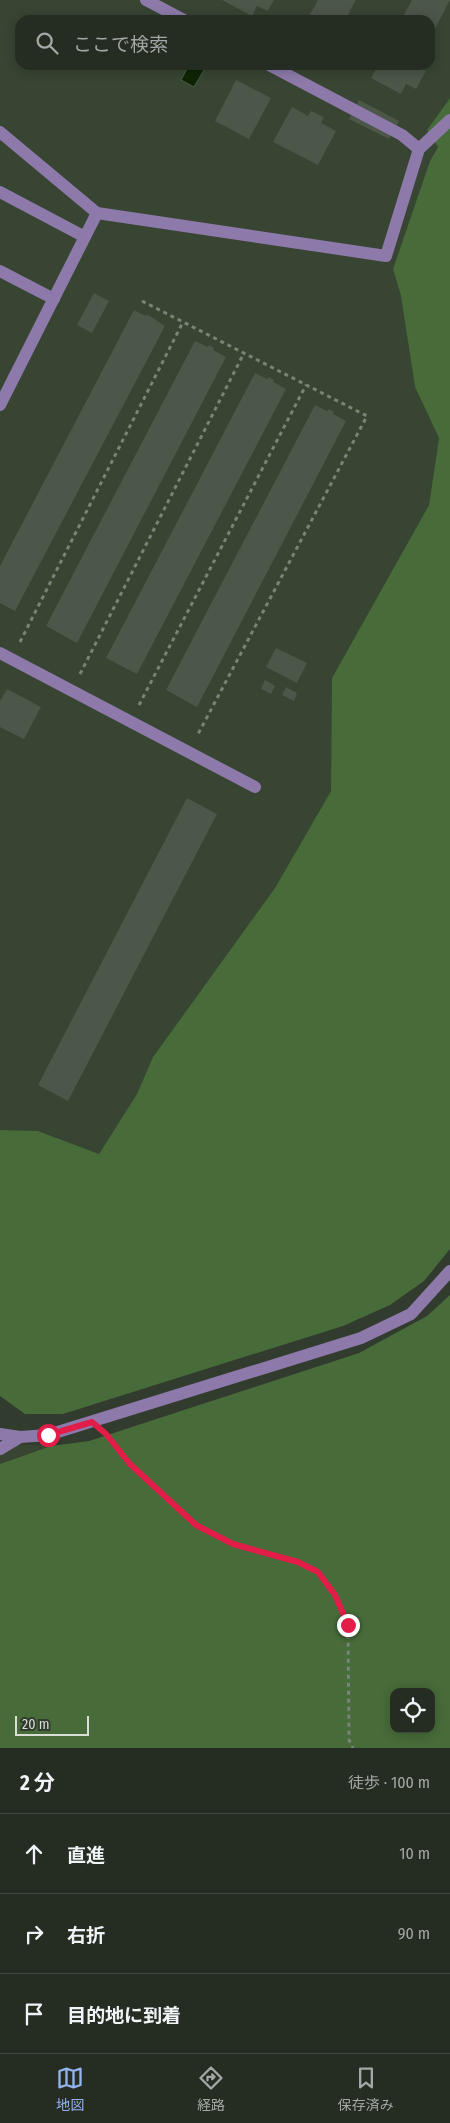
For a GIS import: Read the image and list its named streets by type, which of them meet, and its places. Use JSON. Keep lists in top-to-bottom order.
{
  "scale_bar": "20 m",
  "page": {
    "search": "ここで検索",
    "scale": "20 m",
    "heading": ["2 分", "徒歩 · 100 m"],
    "list": [
      ["直進", "10 m"],
      ["右折", "90 m"],
      "目的地に到着"
    ],
    "nav": ["地図", "経路", "保存済み"]
  }
}
